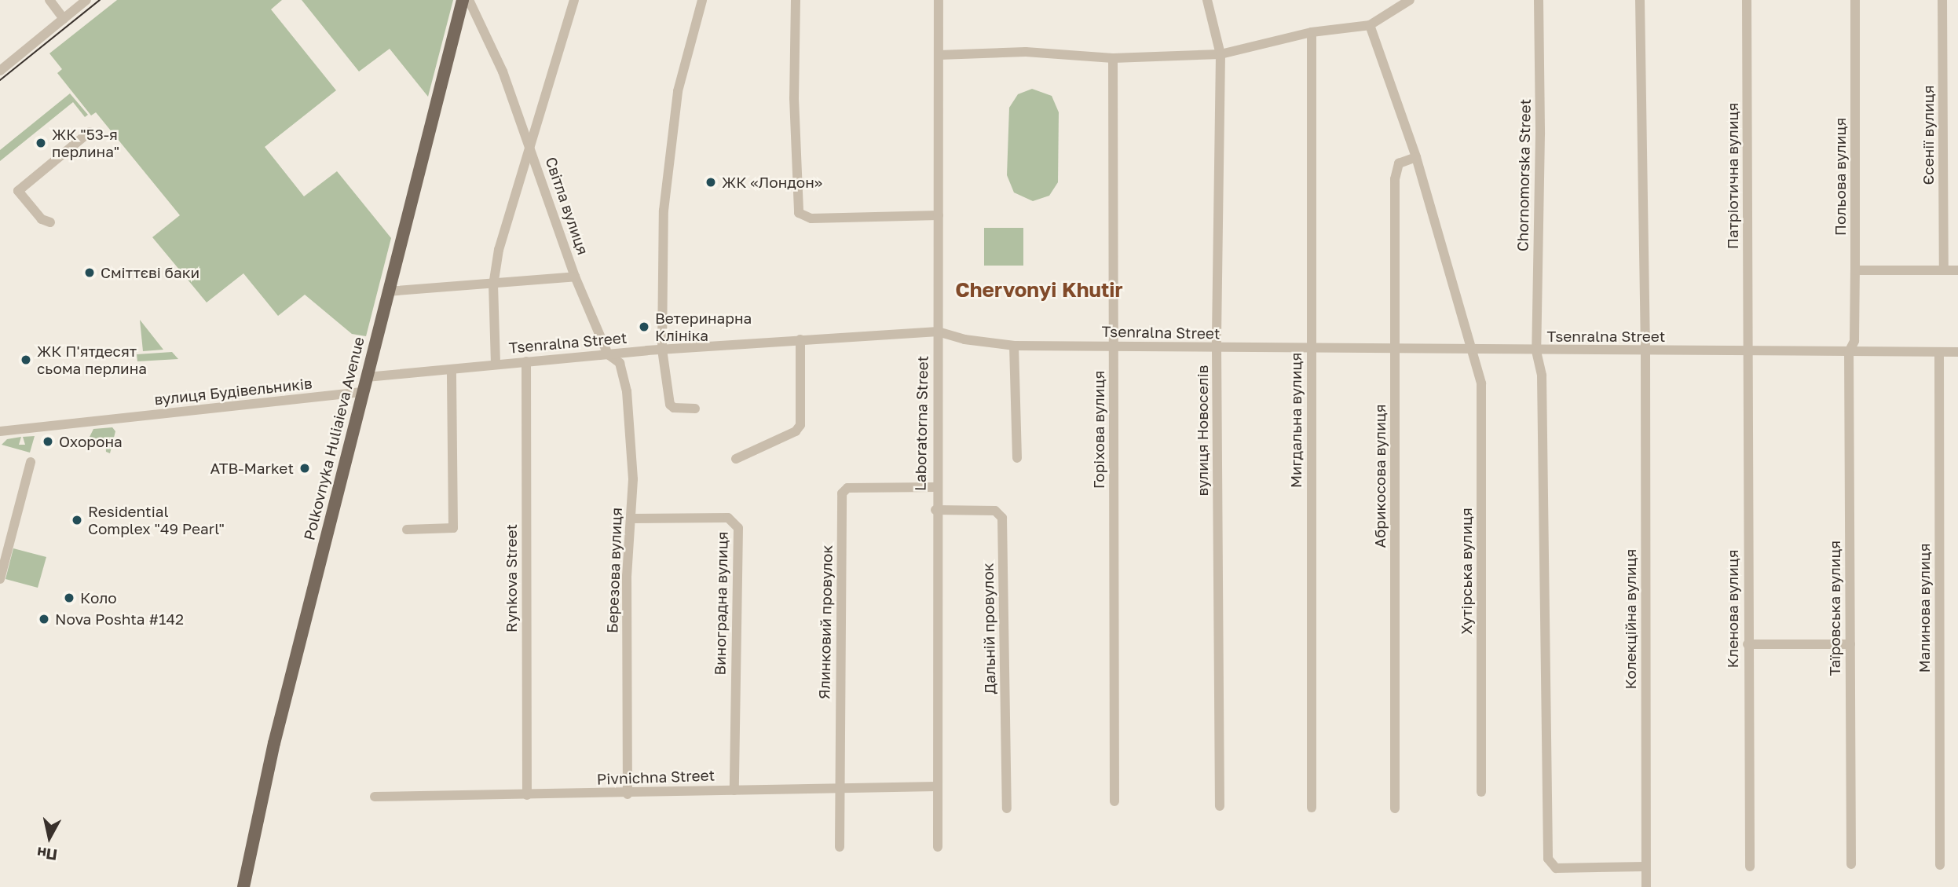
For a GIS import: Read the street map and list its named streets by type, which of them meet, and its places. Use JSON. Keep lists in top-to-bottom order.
{
  "streets": {
    "main road": ["Polkovnyka Huliaieva Avenue"],
    "street": [
      "Єсенії вулиця",
      "Chornomorska Street",
      "Патріотична вулиця",
      "Польова вулиця",
      "Світла вулиця",
      "Tsenralna Street",
      "вулиця Будівельників",
      "Мигдальна вулиця",
      "Laboratorna Street",
      "Горіхова вулиця",
      "вулиця Новоселів",
      "Абрикосова вулиця",
      "Березова вулиця",
      "Хутірська вулиця",
      "Rynkova Street",
      "Виноградна вулиця",
      "Таїровська вулиця",
      "Малинова вулиця",
      "Кленова вулиця",
      "Колекційна вулиця",
      "Ялинковий провулок",
      "Дальній провулок",
      "Pivnichna Street"
    ]
  },
  "crossings": [
    ["Chornomorska Street", "Tsenralna Street"],
    ["Патріотична вулиця", "Tsenralna Street"],
    ["Патріотична вулиця", "Кленова вулиця"],
    ["Польова вулиця", "Tsenralna Street"],
    ["Польова вулиця", "Таїровська вулиця"],
    ["Світла вулиця", "Tsenralna Street"],
    ["Світла вулиця", "Березова вулиця"],
    ["Tsenralna Street", "Мигдальна вулиця"],
    ["Tsenralna Street", "Laboratorna Street"],
    ["Tsenralna Street", "Горіхова вулиця"],
    ["Tsenralna Street", "вулиця Новоселів"],
    ["Tsenralna Street", "Polkovnyka Huliaieva Avenue"],
    ["Tsenralna Street", "Абрикосова вулиця"],
    ["Tsenralna Street", "Березова вулиця"],
    ["Tsenralna Street", "Хутірська вулиця"],
    ["Tsenralna Street", "Rynkova Street"],
    ["Tsenralna Street", "Таїровська вулиця"],
    ["Tsenralna Street", "Малинова вулиця"],
    ["Tsenralna Street", "Кленова вулиця"],
    ["Tsenralna Street", "Колекційна вулиця"],
    ["вулиця Будівельників", "Polkovnyka Huliaieva Avenue"],
    ["Laboratorna Street", "Ялинковий провулок"],
    ["Laboratorna Street", "Дальній провулок"],
    ["Laboratorna Street", "Pivnichna Street"],
    ["Березова вулиця", "Виноградна вулиця"],
    ["Березова вулиця", "Pivnichna Street"],
    ["Rynkova Street", "Pivnichna Street"],
    ["Виноградна вулиця", "Pivnichna Street"],
    ["Ялинковий провулок", "Pivnichna Street"]
  ],
  "districts": ["Chervonyi Khutir"],
  "places": [
    "ЖК \"53-я перлина\"",
    "ЖК «Лондон»",
    "Сміттєві баки",
    "Ветеринарна Клініка",
    "ЖК П'ятдесят сьома перлина",
    "Охорона",
    "ATB-Market",
    "Residential Complex \"49 Pearl\"",
    "Коло",
    "Nova Poshta #142"
  ],
  "north": "bottom"
}
